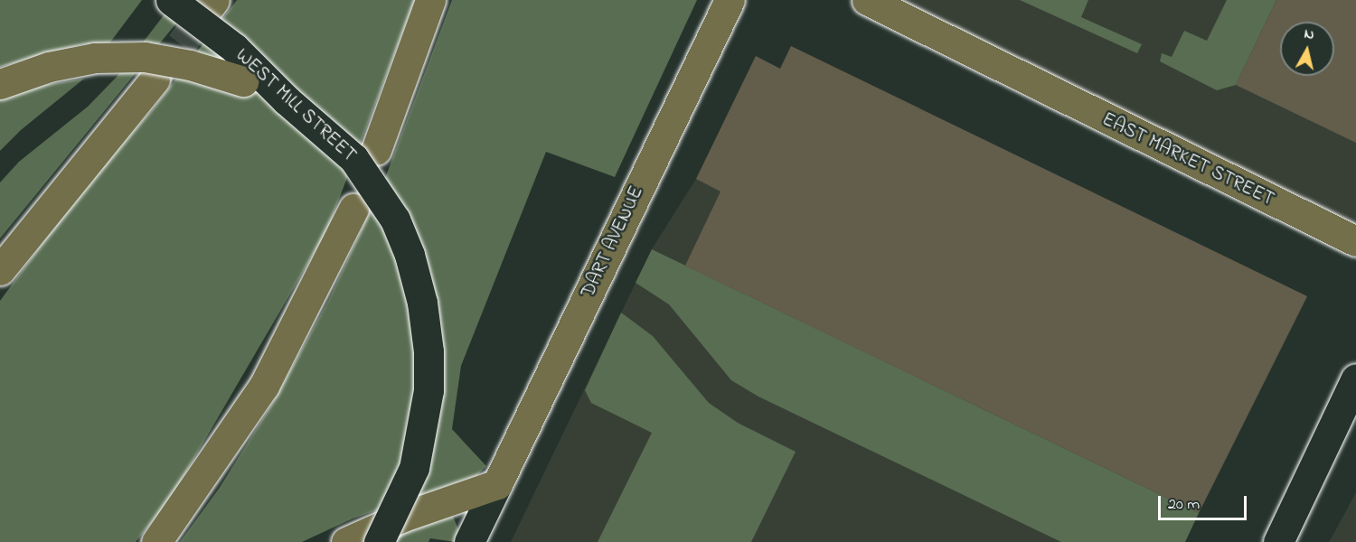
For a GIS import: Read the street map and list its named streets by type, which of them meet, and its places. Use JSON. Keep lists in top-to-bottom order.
{
  "streets": {
    "main road": ["EAST MARKET STREET", "DART AVENUE"],
    "street": ["WEST MILL STREET"]
  },
  "scale_bar": "20 m",
  "north": "top"
}
